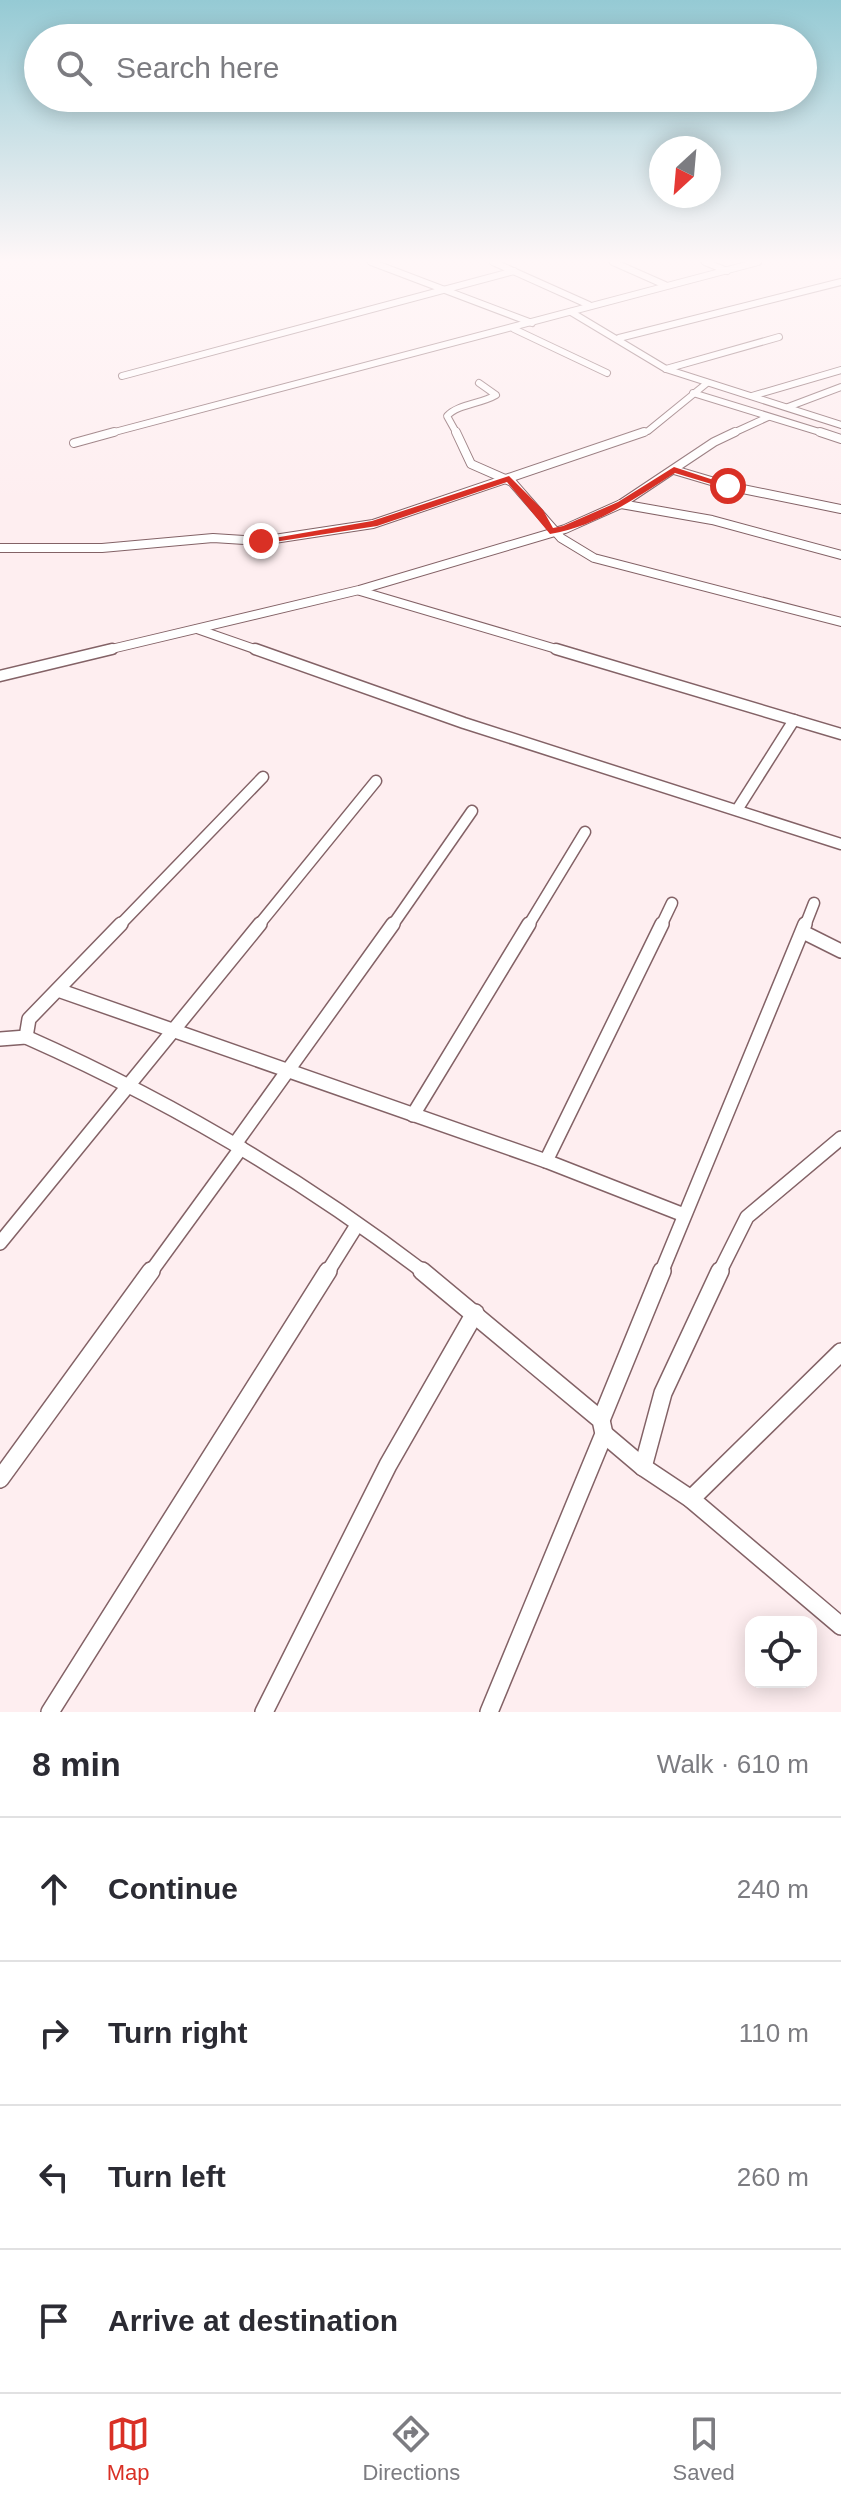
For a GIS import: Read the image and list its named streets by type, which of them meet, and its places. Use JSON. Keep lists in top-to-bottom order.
{
  "north": "bottom left",
  "page": {
    "search": "Search here",
    "heading": ["8 min", "Walk · 610 m"],
    "list": [
      ["Continue", "240 m"],
      ["Turn right", "110 m"],
      ["Turn left", "260 m"],
      "Arrive at destination"
    ],
    "nav": ["Map", "Directions", "Saved"]
  }
}
